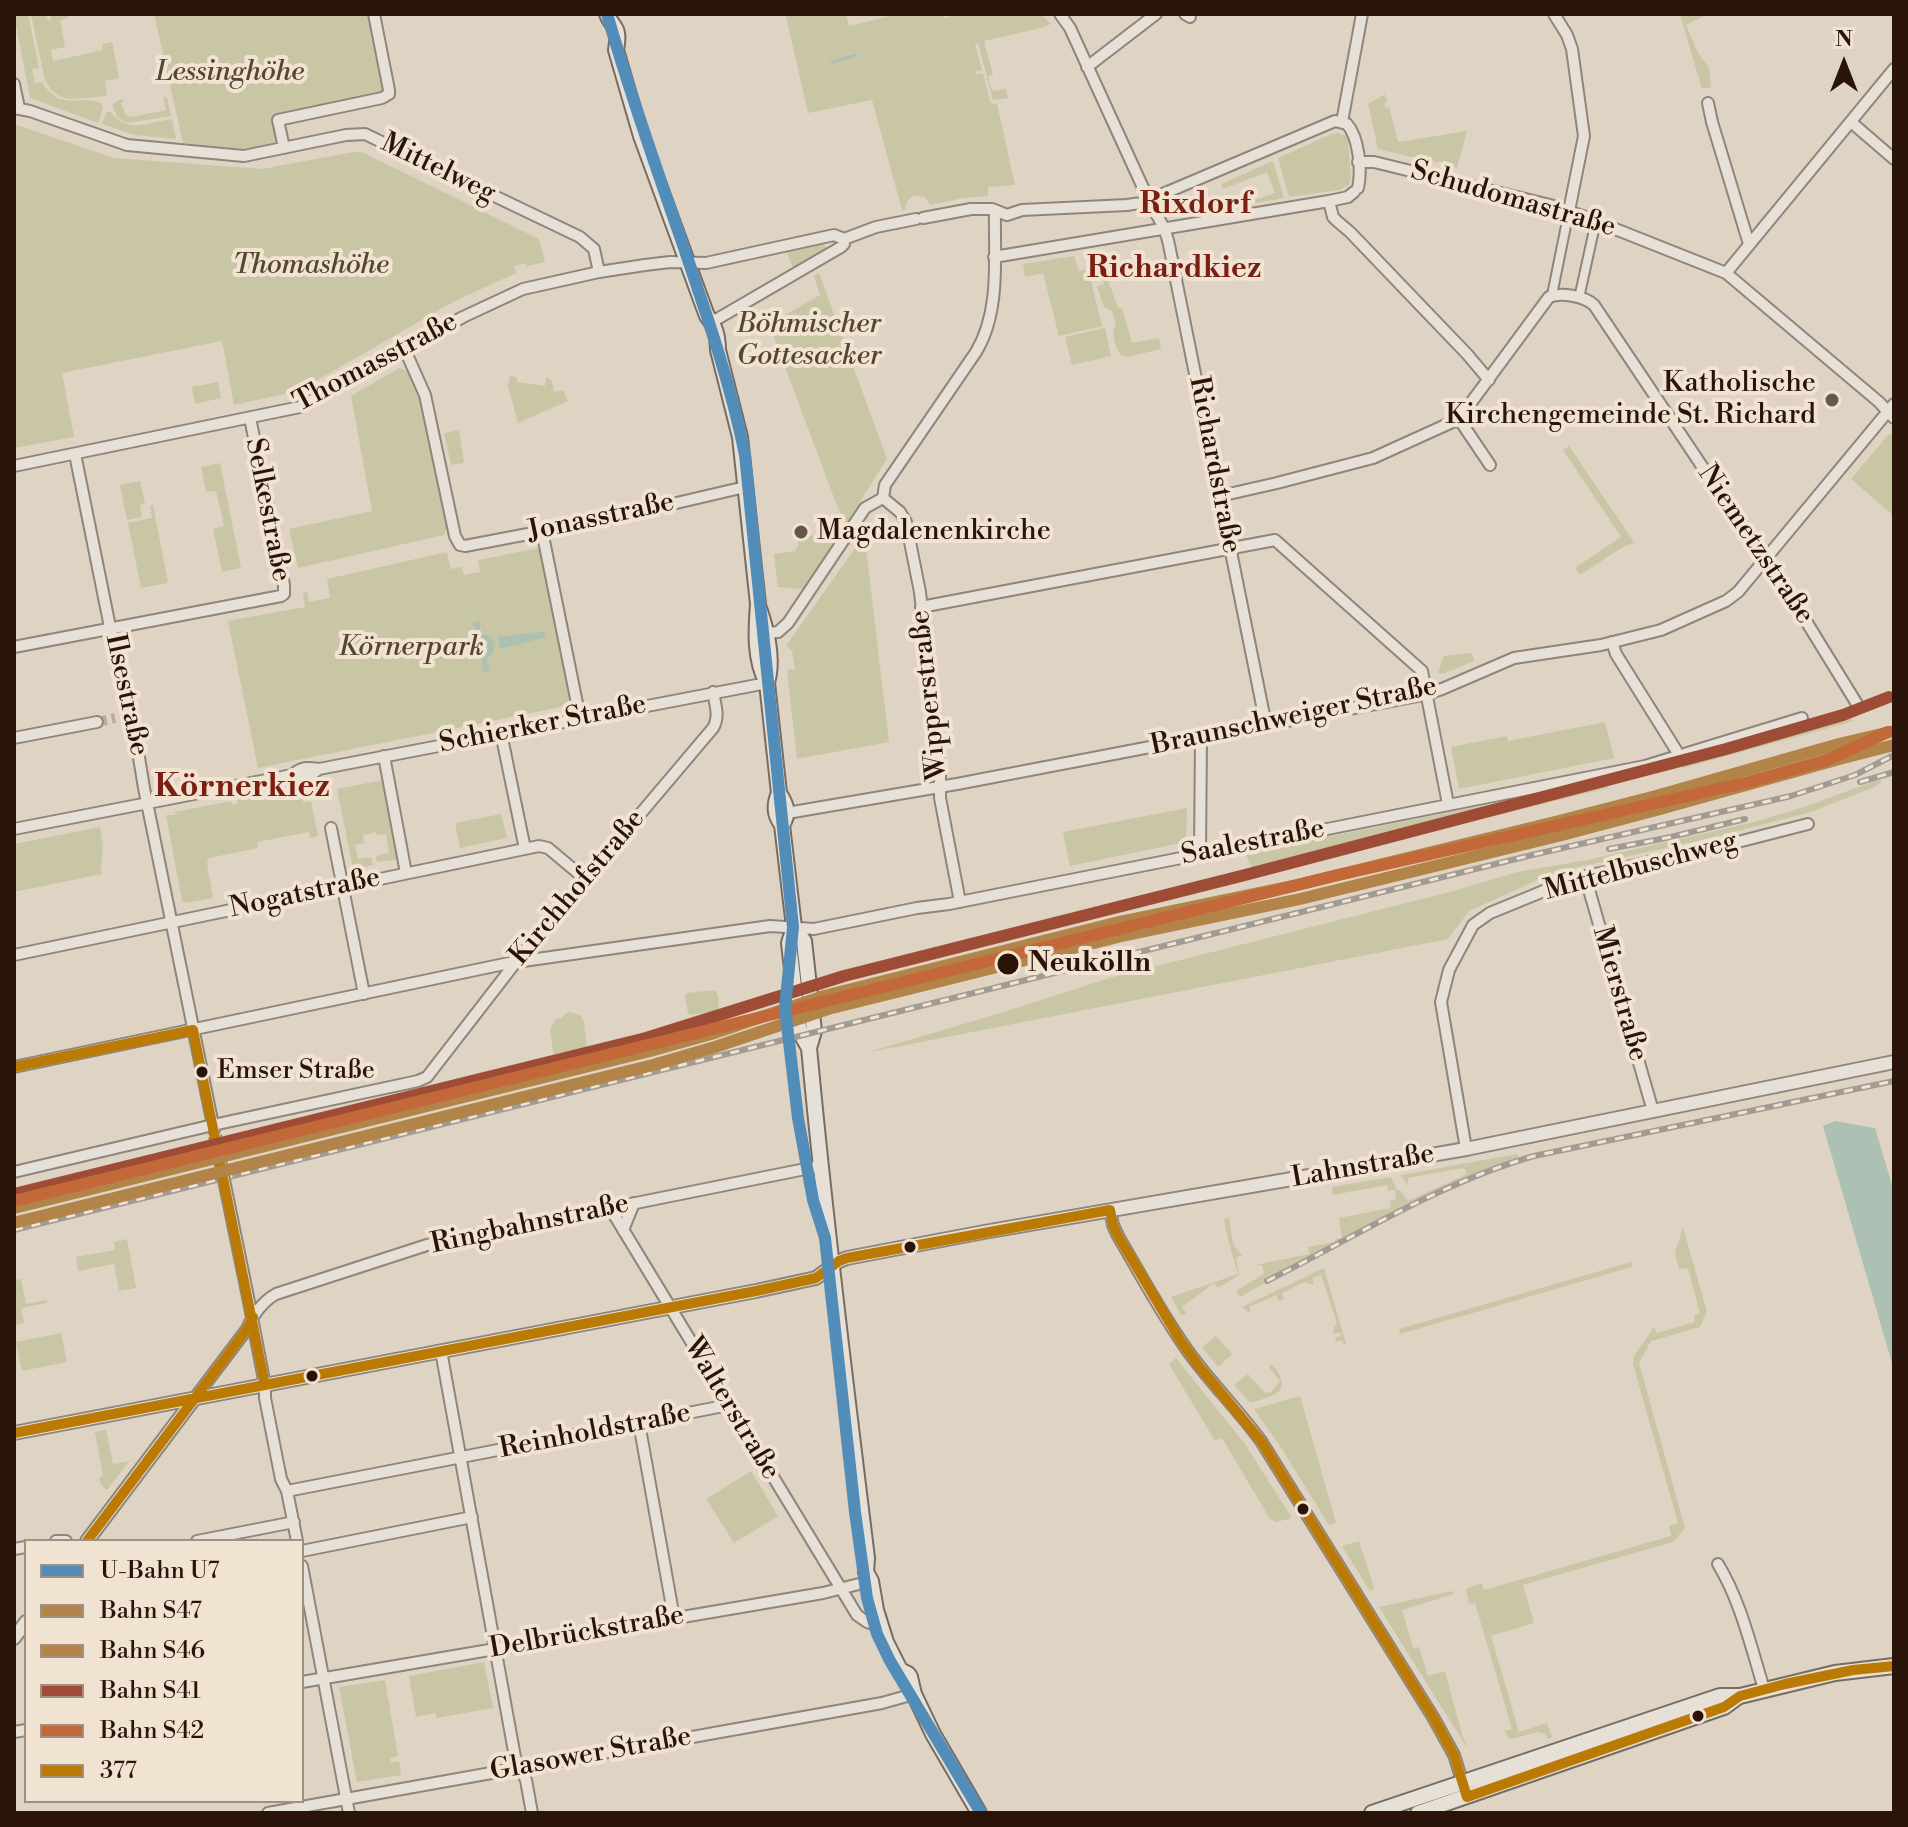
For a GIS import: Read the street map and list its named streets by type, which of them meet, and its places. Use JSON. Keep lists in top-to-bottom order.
{
  "streets": {
    "street": [
      "Mittelweg",
      "Schudomastraße",
      "Thomasstraße",
      "Richardstraße",
      "Selkestraße",
      "Jonasstraße",
      "Niemetzstraße",
      "Ilsestraße",
      "Wipperstraße",
      "Braunschweiger Straße",
      "Schierker Straße",
      "Saalestraße",
      "Mittelbuschweg",
      "Kirchhofstraße",
      "Nogatstraße",
      "Mierstraße",
      "Lahnstraße",
      "Ringbahnstraße",
      "Walterstraße",
      "Reinholdstraße",
      "Delbrückstraße",
      "Glasower Straße"
    ]
  },
  "crossings": [
    ["Mittelweg", "Thomasstraße"],
    ["Schudomastraße", "Braunschweiger Straße"],
    ["Thomasstraße", "Selkestraße"],
    ["Thomasstraße", "Jonasstraße"],
    ["Thomasstraße", "Ilsestraße"],
    ["Richardstraße", "Braunschweiger Straße"],
    ["Selkestraße", "Ilsestraße"],
    ["Niemetzstraße", "Braunschweiger Straße"],
    ["Ilsestraße", "Schierker Straße"],
    ["Ilsestraße", "Kirchhofstraße"],
    ["Ilsestraße", "Nogatstraße"],
    ["Ilsestraße", "Lahnstraße"],
    ["Ilsestraße", "Ringbahnstraße"],
    ["Ilsestraße", "Reinholdstraße"],
    ["Wipperstraße", "Braunschweiger Straße"],
    ["Wipperstraße", "Saalestraße"],
    ["Schierker Straße", "Kirchhofstraße"],
    ["Mittelbuschweg", "Mierstraße"],
    ["Mittelbuschweg", "Lahnstraße"],
    ["Kirchhofstraße", "Nogatstraße"],
    ["Mierstraße", "Lahnstraße"],
    ["Lahnstraße", "Ringbahnstraße"],
    ["Lahnstraße", "Walterstraße"],
    ["Ringbahnstraße", "Walterstraße"],
    ["Walterstraße", "Reinholdstraße"],
    ["Walterstraße", "Delbrückstraße"]
  ],
  "districts": ["Rixdorf", "Richardkiez", "Körnerkiez"],
  "parks": [
    "Lessinghöhe",
    "Thomashöhe",
    "Böhmischer Gottesacker",
    "Körnerpark"
  ],
  "places": [
    "Katholische Kirchengemeinde St. Richard",
    "Magdalenenkirche",
    "Neukölln",
    "Emser Straße"
  ],
  "lines": [
    "metro line U7",
    "rail line S41",
    "rail line S47",
    "rail line S42",
    "rail line S46",
    "transit line 377"
  ],
  "legend": [
    "U-Bahn U7",
    "Bahn S47",
    "Bahn S46",
    "Bahn S41",
    "Bahn S42",
    "377"
  ],
  "north": "top"
}
